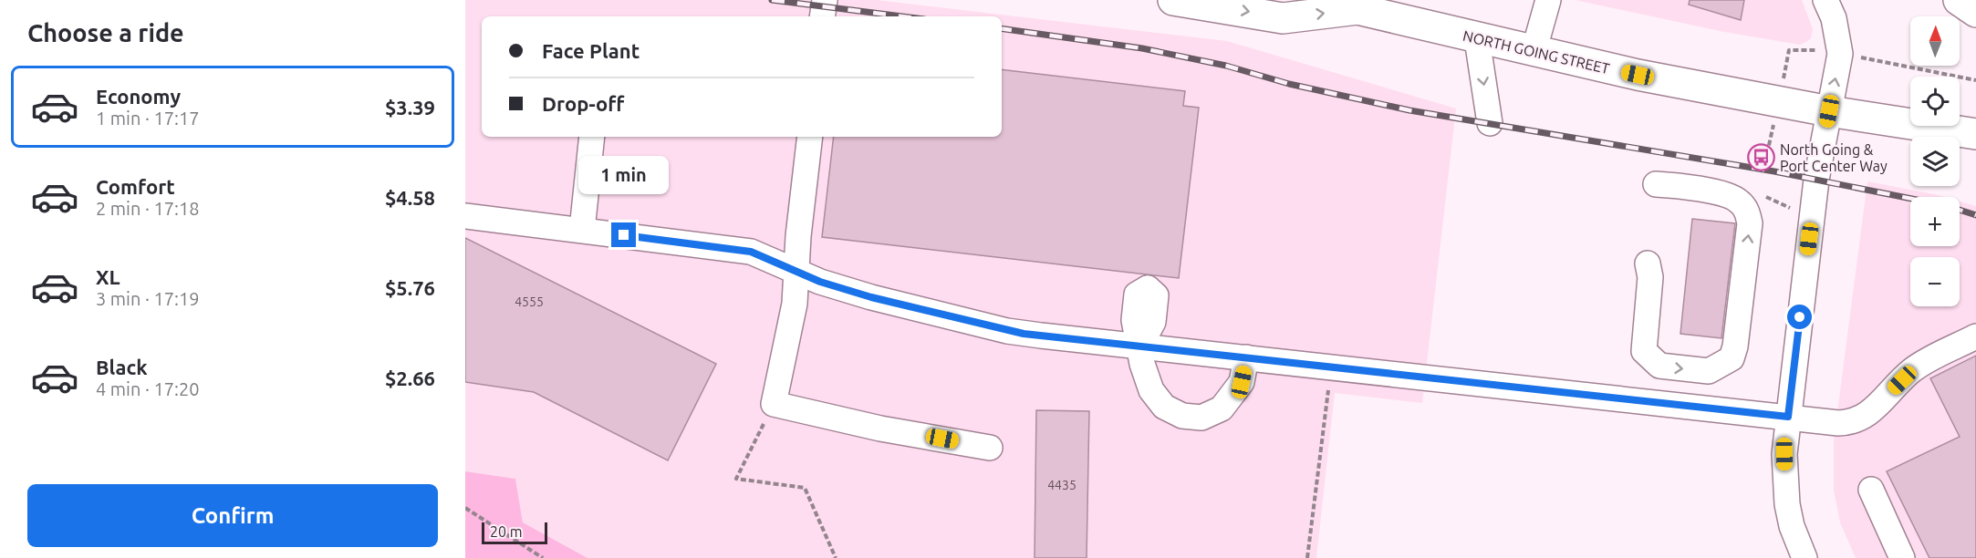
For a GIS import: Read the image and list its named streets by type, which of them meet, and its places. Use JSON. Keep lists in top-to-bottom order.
{
  "streets": {
    "main road": ["NORTH GOING STREET"]
  },
  "places": {
    "bus stop": ["North Going & Port Center Way"]
  },
  "house_numbers": ["4555", "4435"],
  "scale_bar": "20 m",
  "north": "top",
  "page": {
    "heading": "Choose a ride",
    "map_buttons": ["+", "−"],
    "banner": ["Face Plant", "Drop-off"],
    "list": [
      {
        "name": "Economy",
        "note": "1 min · 17:17",
        "value": "$3.39"
      },
      {
        "name": "Comfort",
        "note": "2 min · 17:18",
        "value": "$4.58"
      },
      {
        "name": "XL",
        "note": "3 min · 17:19",
        "value": "$5.76"
      },
      {
        "name": "Black",
        "note": "4 min · 17:20",
        "value": "$2.66"
      }
    ],
    "bubble": "1 min",
    "buttons": "Confirm",
    "scale": "20 m"
  }
}
